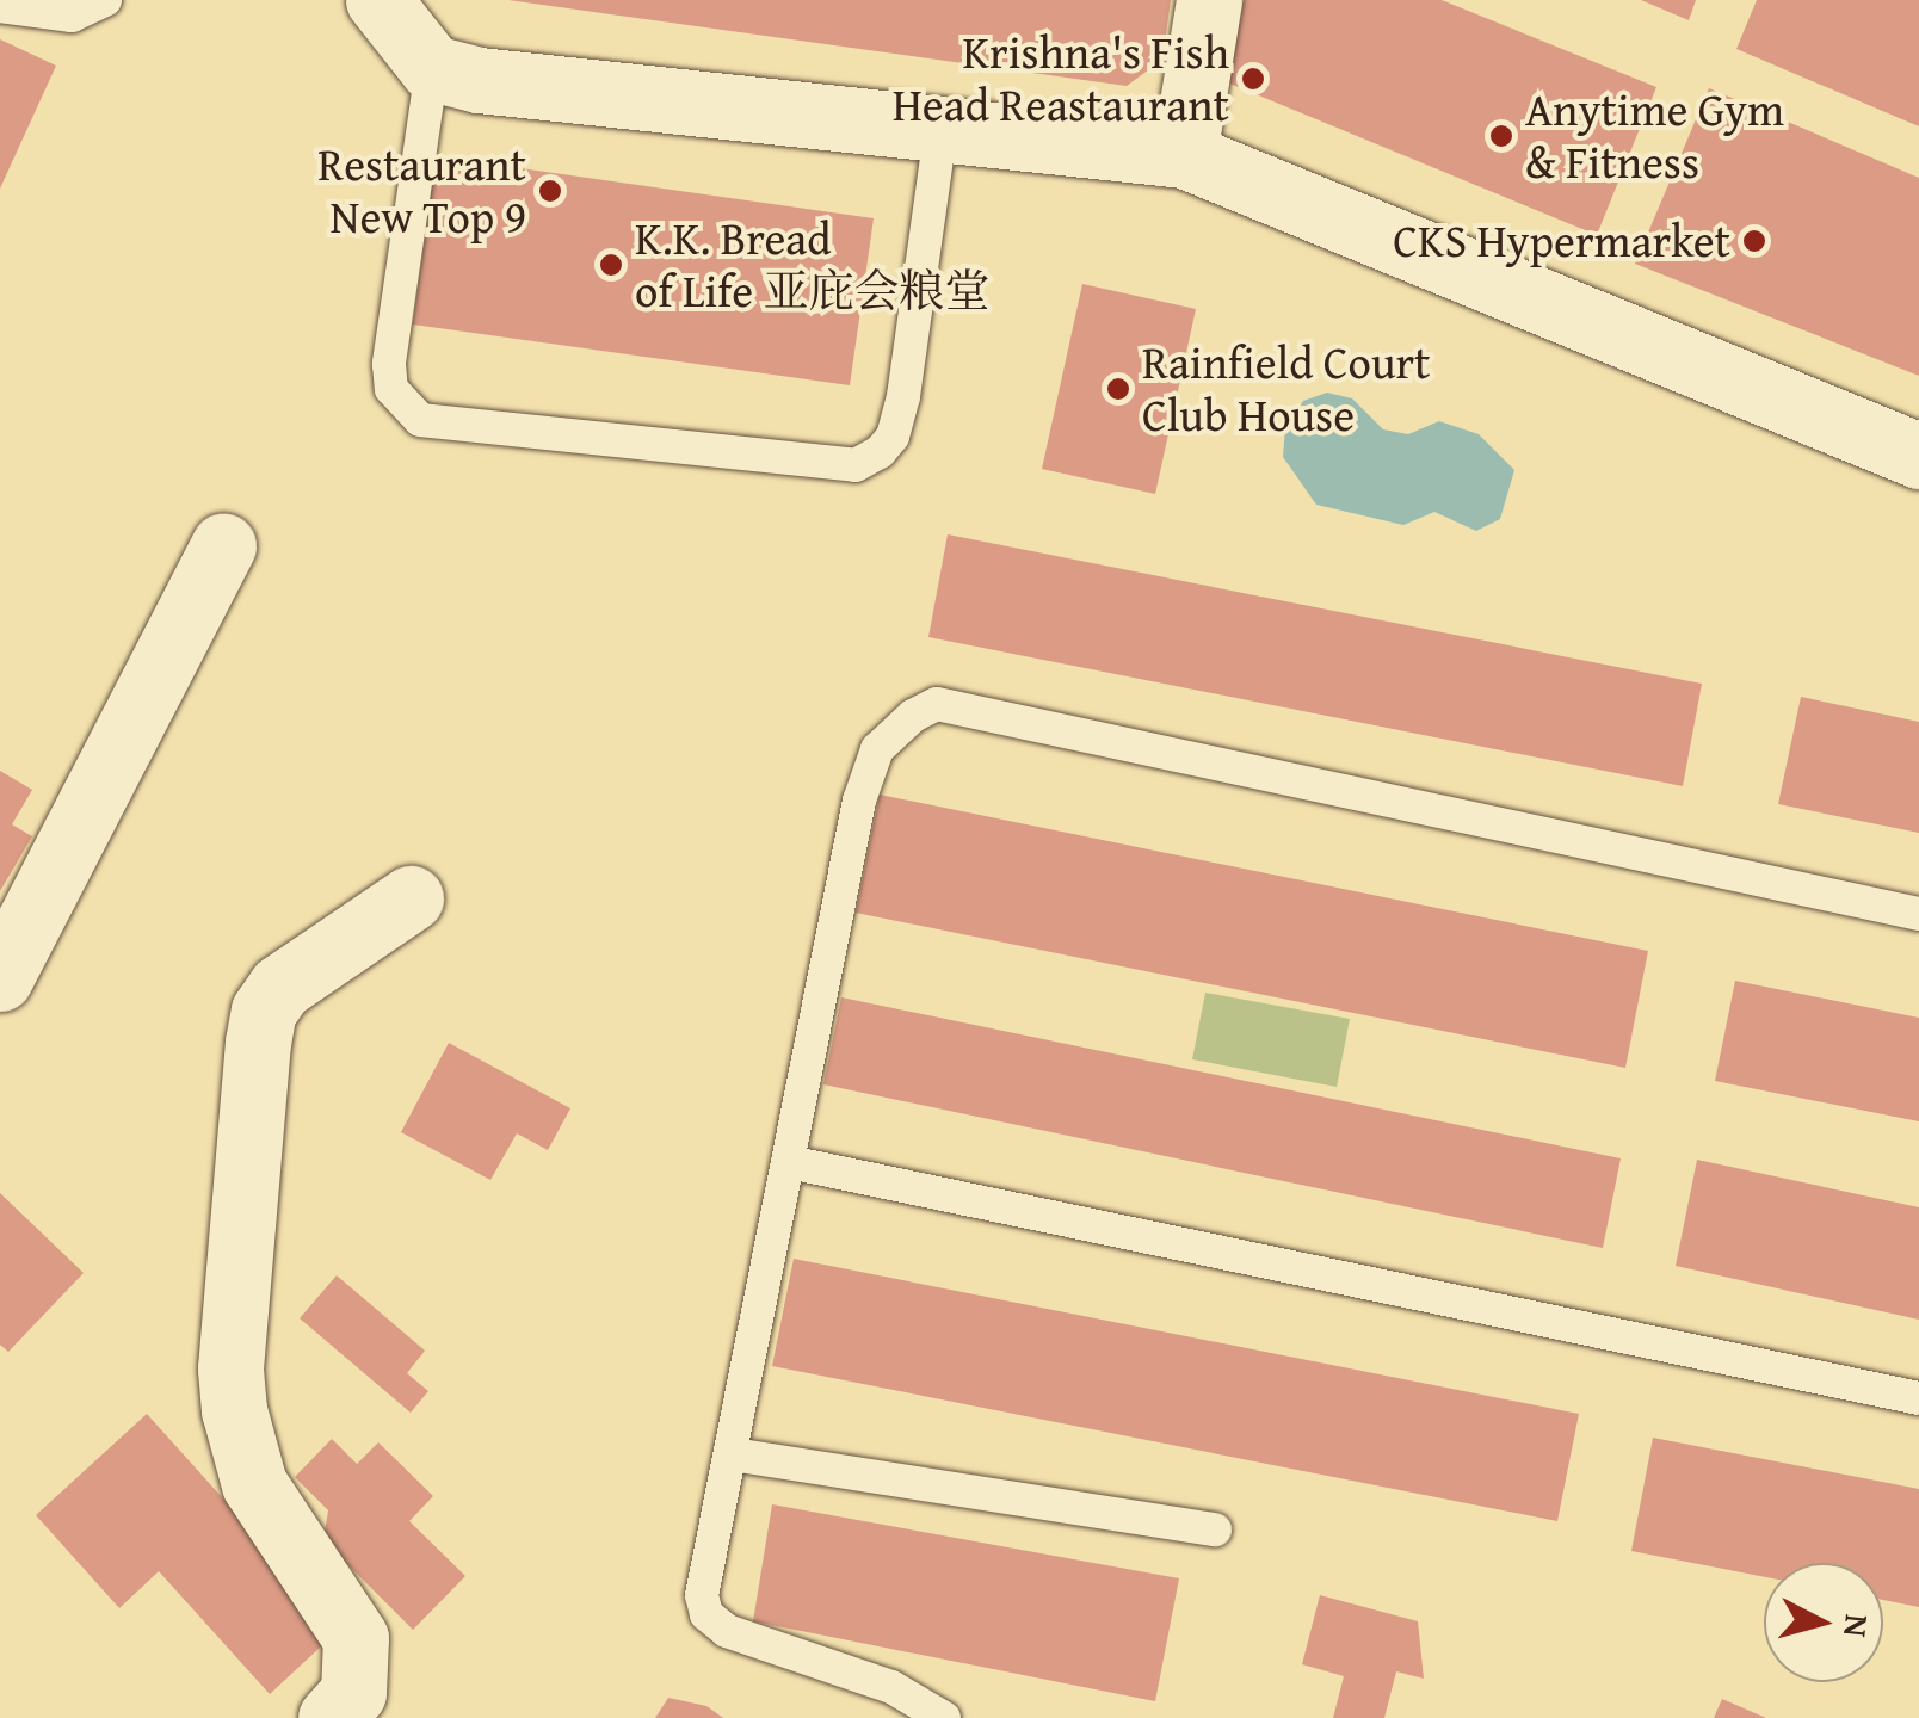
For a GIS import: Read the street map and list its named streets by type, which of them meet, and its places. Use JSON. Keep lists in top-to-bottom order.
{
  "places": [
    "Krishna's Fish Head Reastaurant",
    "Anytime Gym & Fitness",
    "Restaurant New Top 9",
    "CKS Hypermarket",
    "K.K. Bread of Life 亚庇会粮堂",
    "Rainfield Court Club House"
  ],
  "north": "right"
}
